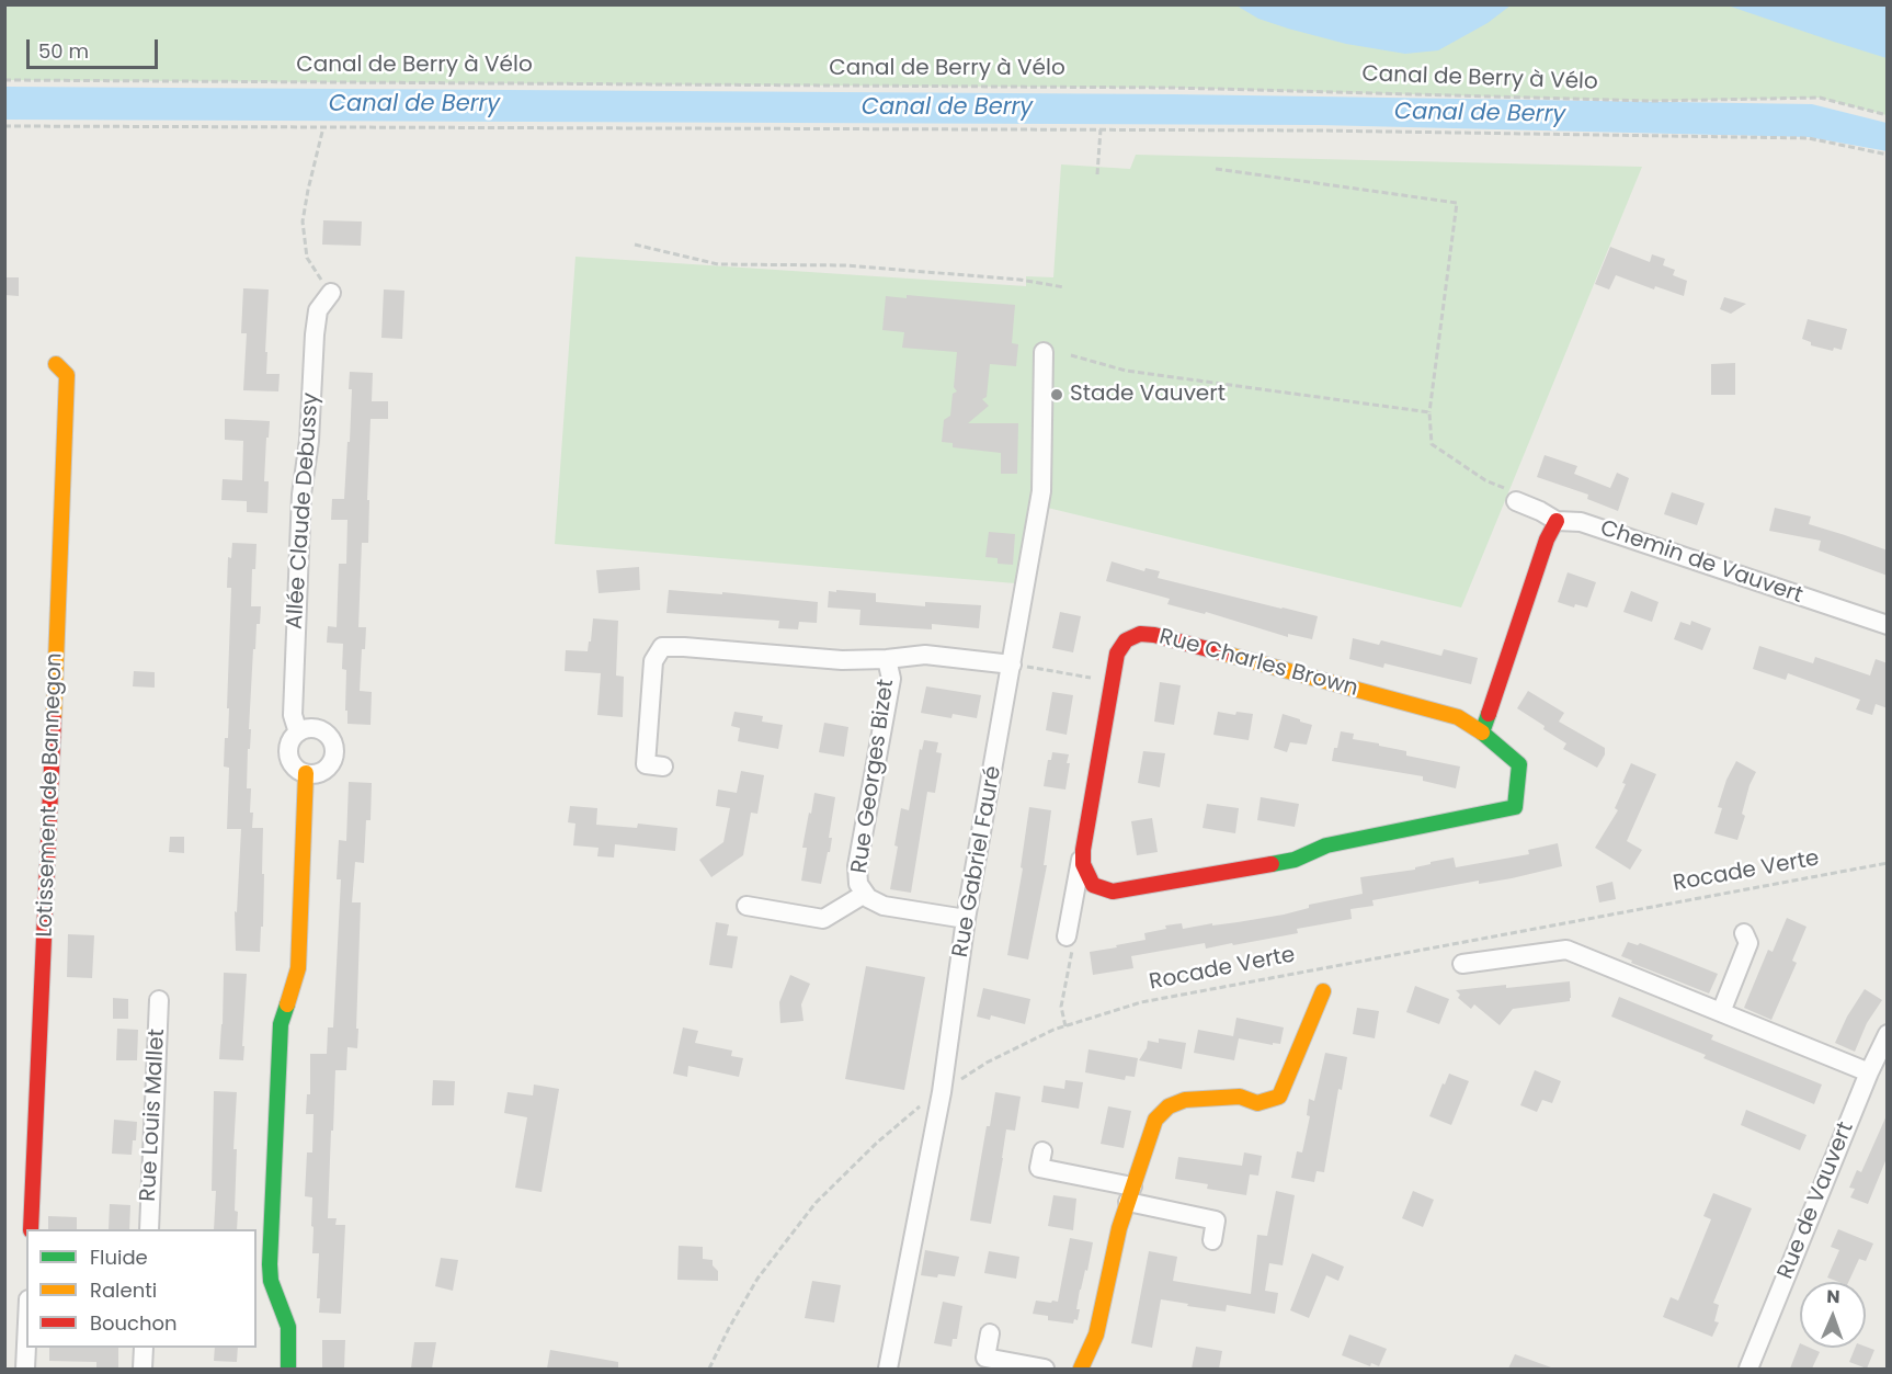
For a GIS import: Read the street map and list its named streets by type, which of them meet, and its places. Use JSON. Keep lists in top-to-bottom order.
{
  "streets": {
    "street": [
      "Allée Claude Debussy",
      "Chemin de Vauvert",
      "Rue Charles Brown",
      "Rue Georges Bizet",
      "Lotissement de Bannegon",
      "Rue Gabriel Fauré",
      "Rue Louis Mallet",
      "Rue de Vauvert"
    ],
    "path": ["Canal de Berry à Vélo", "Rocade Verte"]
  },
  "crossings": [
    ["Rue Georges Bizet", "Rue Gabriel Fauré"],
    ["Rue Gabriel Fauré", "Rocade Verte"]
  ],
  "water": ["Canal de Berry"],
  "places": ["Stade Vauvert"],
  "legend": ["Fluide", "Ralenti", "Bouchon"],
  "scale_bar": "50 m",
  "north": "top"
}
